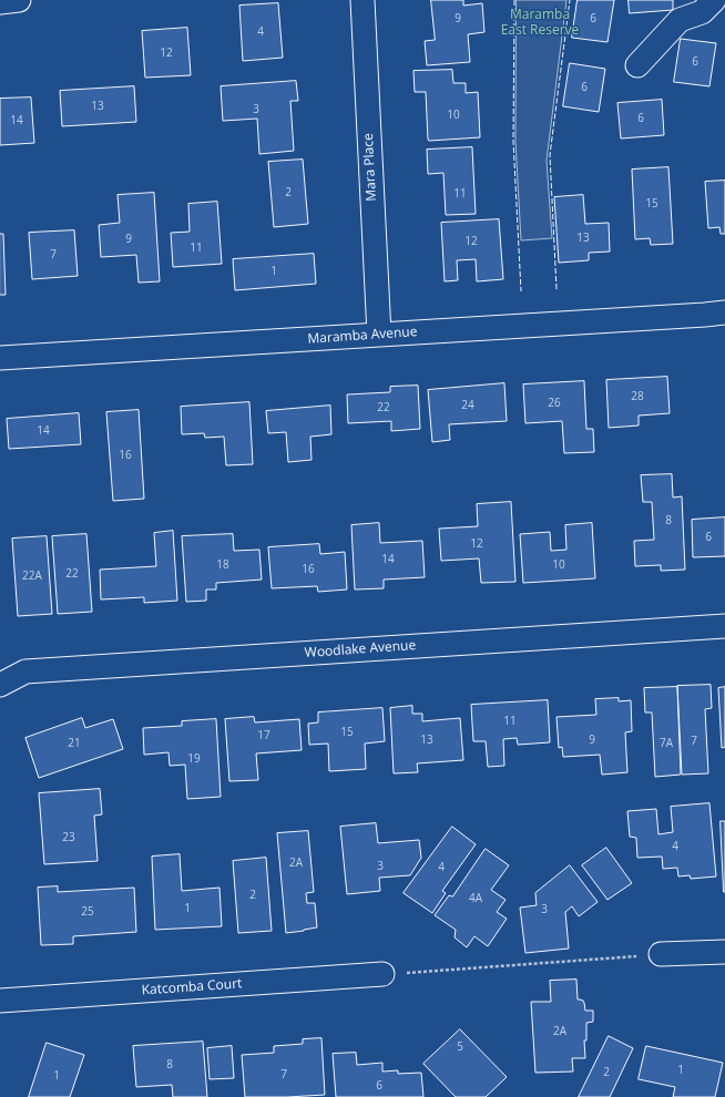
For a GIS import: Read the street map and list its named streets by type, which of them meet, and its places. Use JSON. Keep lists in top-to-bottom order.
{
  "streets": {
    "street": [
      "Mara Place",
      "Maramba Avenue",
      "Woodlake Avenue",
      "Katcomba Court"
    ]
  },
  "crossings": [
    ["Mara Place", "Maramba Avenue"]
  ],
  "parks": ["Maramba East Reserve"],
  "house_numbers": [
    "9",
    "6",
    "4",
    "12",
    "6",
    "6",
    "13",
    "3",
    "10",
    "6",
    "14",
    "2",
    "11",
    "15",
    "13",
    "9",
    "12",
    "11",
    "7",
    "1",
    "28",
    "26",
    "24",
    "22",
    "14",
    "16",
    "8",
    "6",
    "12",
    "14",
    "18",
    "10",
    "16",
    "22",
    "22A",
    "11",
    "15",
    "17",
    "13",
    "9",
    "7",
    "21",
    "7A",
    "19",
    "23",
    "4",
    "2A",
    "3",
    "4",
    "2",
    "4A",
    "1",
    "3",
    "25",
    "2A",
    "5",
    "8",
    "1",
    "2",
    "7",
    "1",
    "6"
  ]
}
